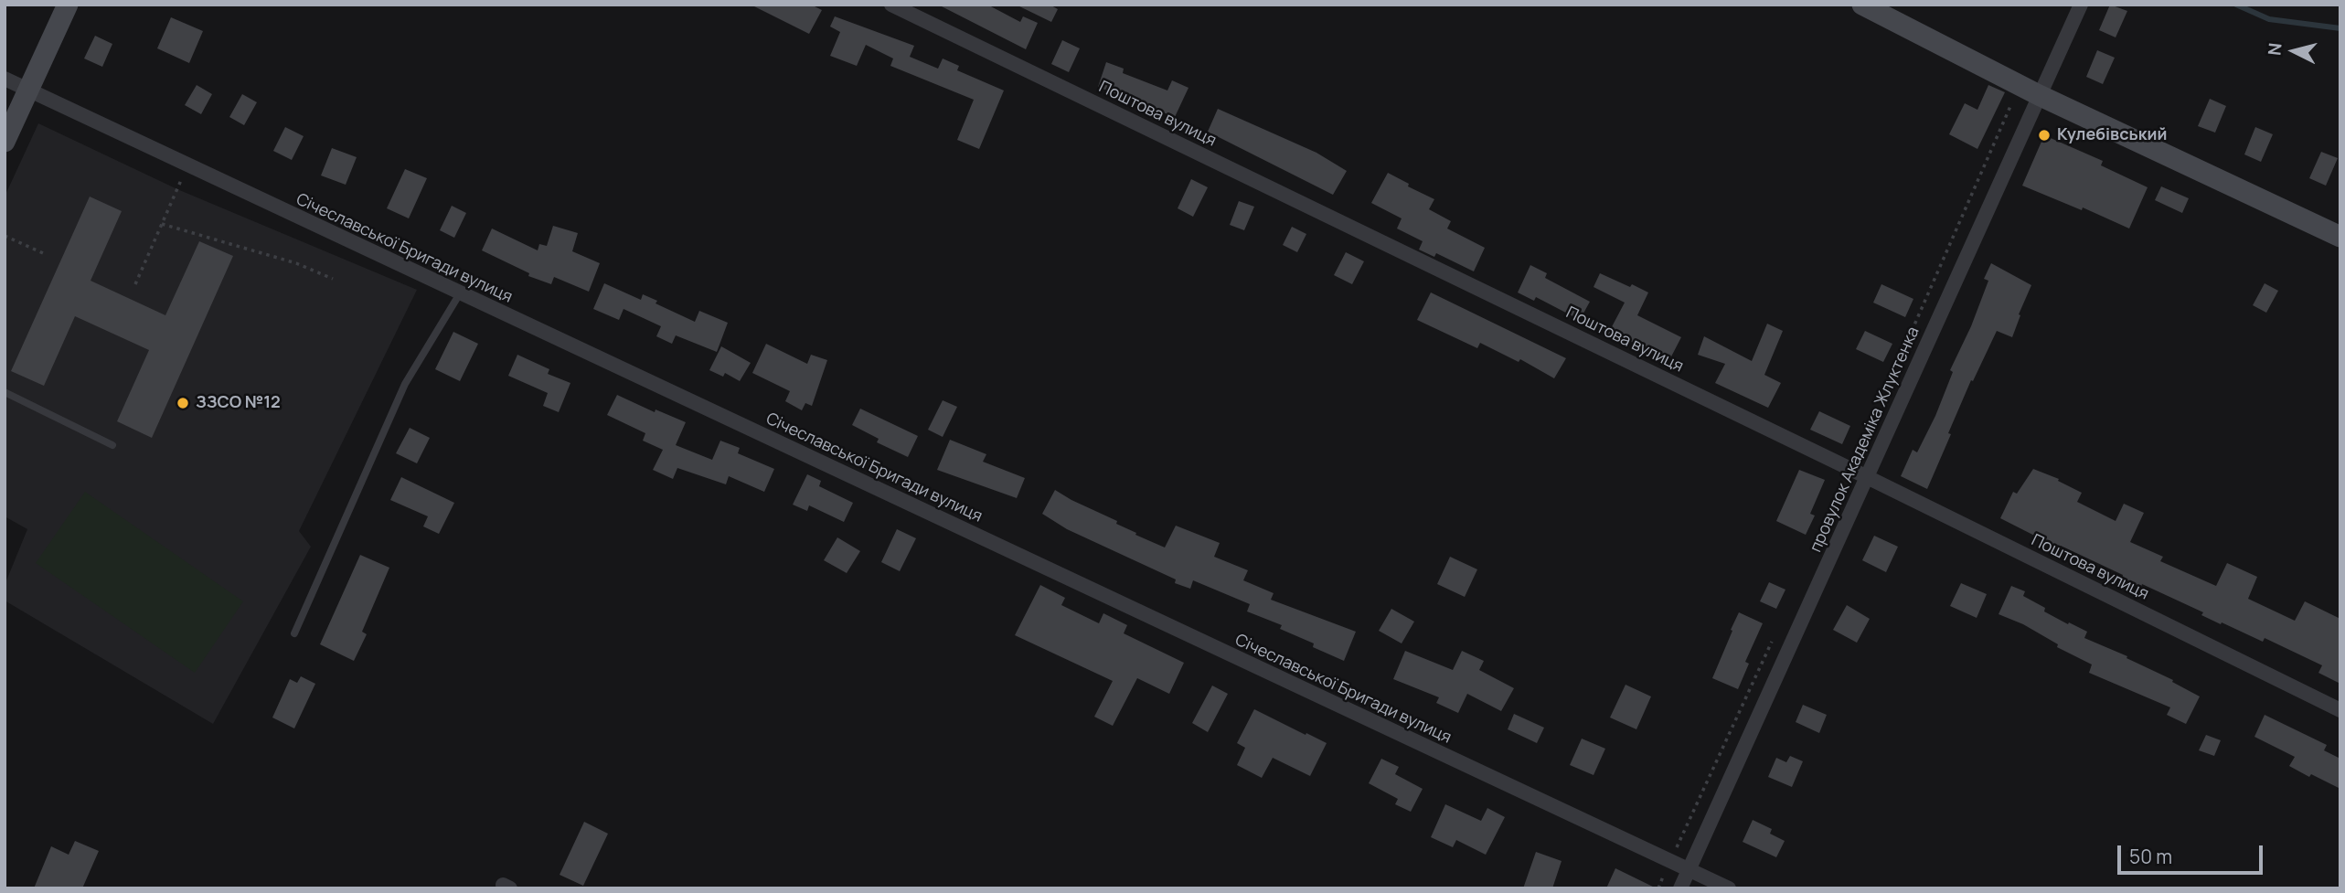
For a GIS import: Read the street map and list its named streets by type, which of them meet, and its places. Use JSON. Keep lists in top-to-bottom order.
{
  "streets": {
    "street": ["Поштова вулиця", "Січеславської Бригади вулиця", "провулок Академіка Жлуктенка"]
  },
  "crossings": [
    ["Поштова вулиця", "провулок Академіка Жлуктенка"],
    ["Січеславської Бригади вулиця", "провулок Академіка Жлуктенка"]
  ],
  "places": ["Кулебівський", "ЗЗСО №12"],
  "scale_bar": "50 m",
  "north": "left"
}
